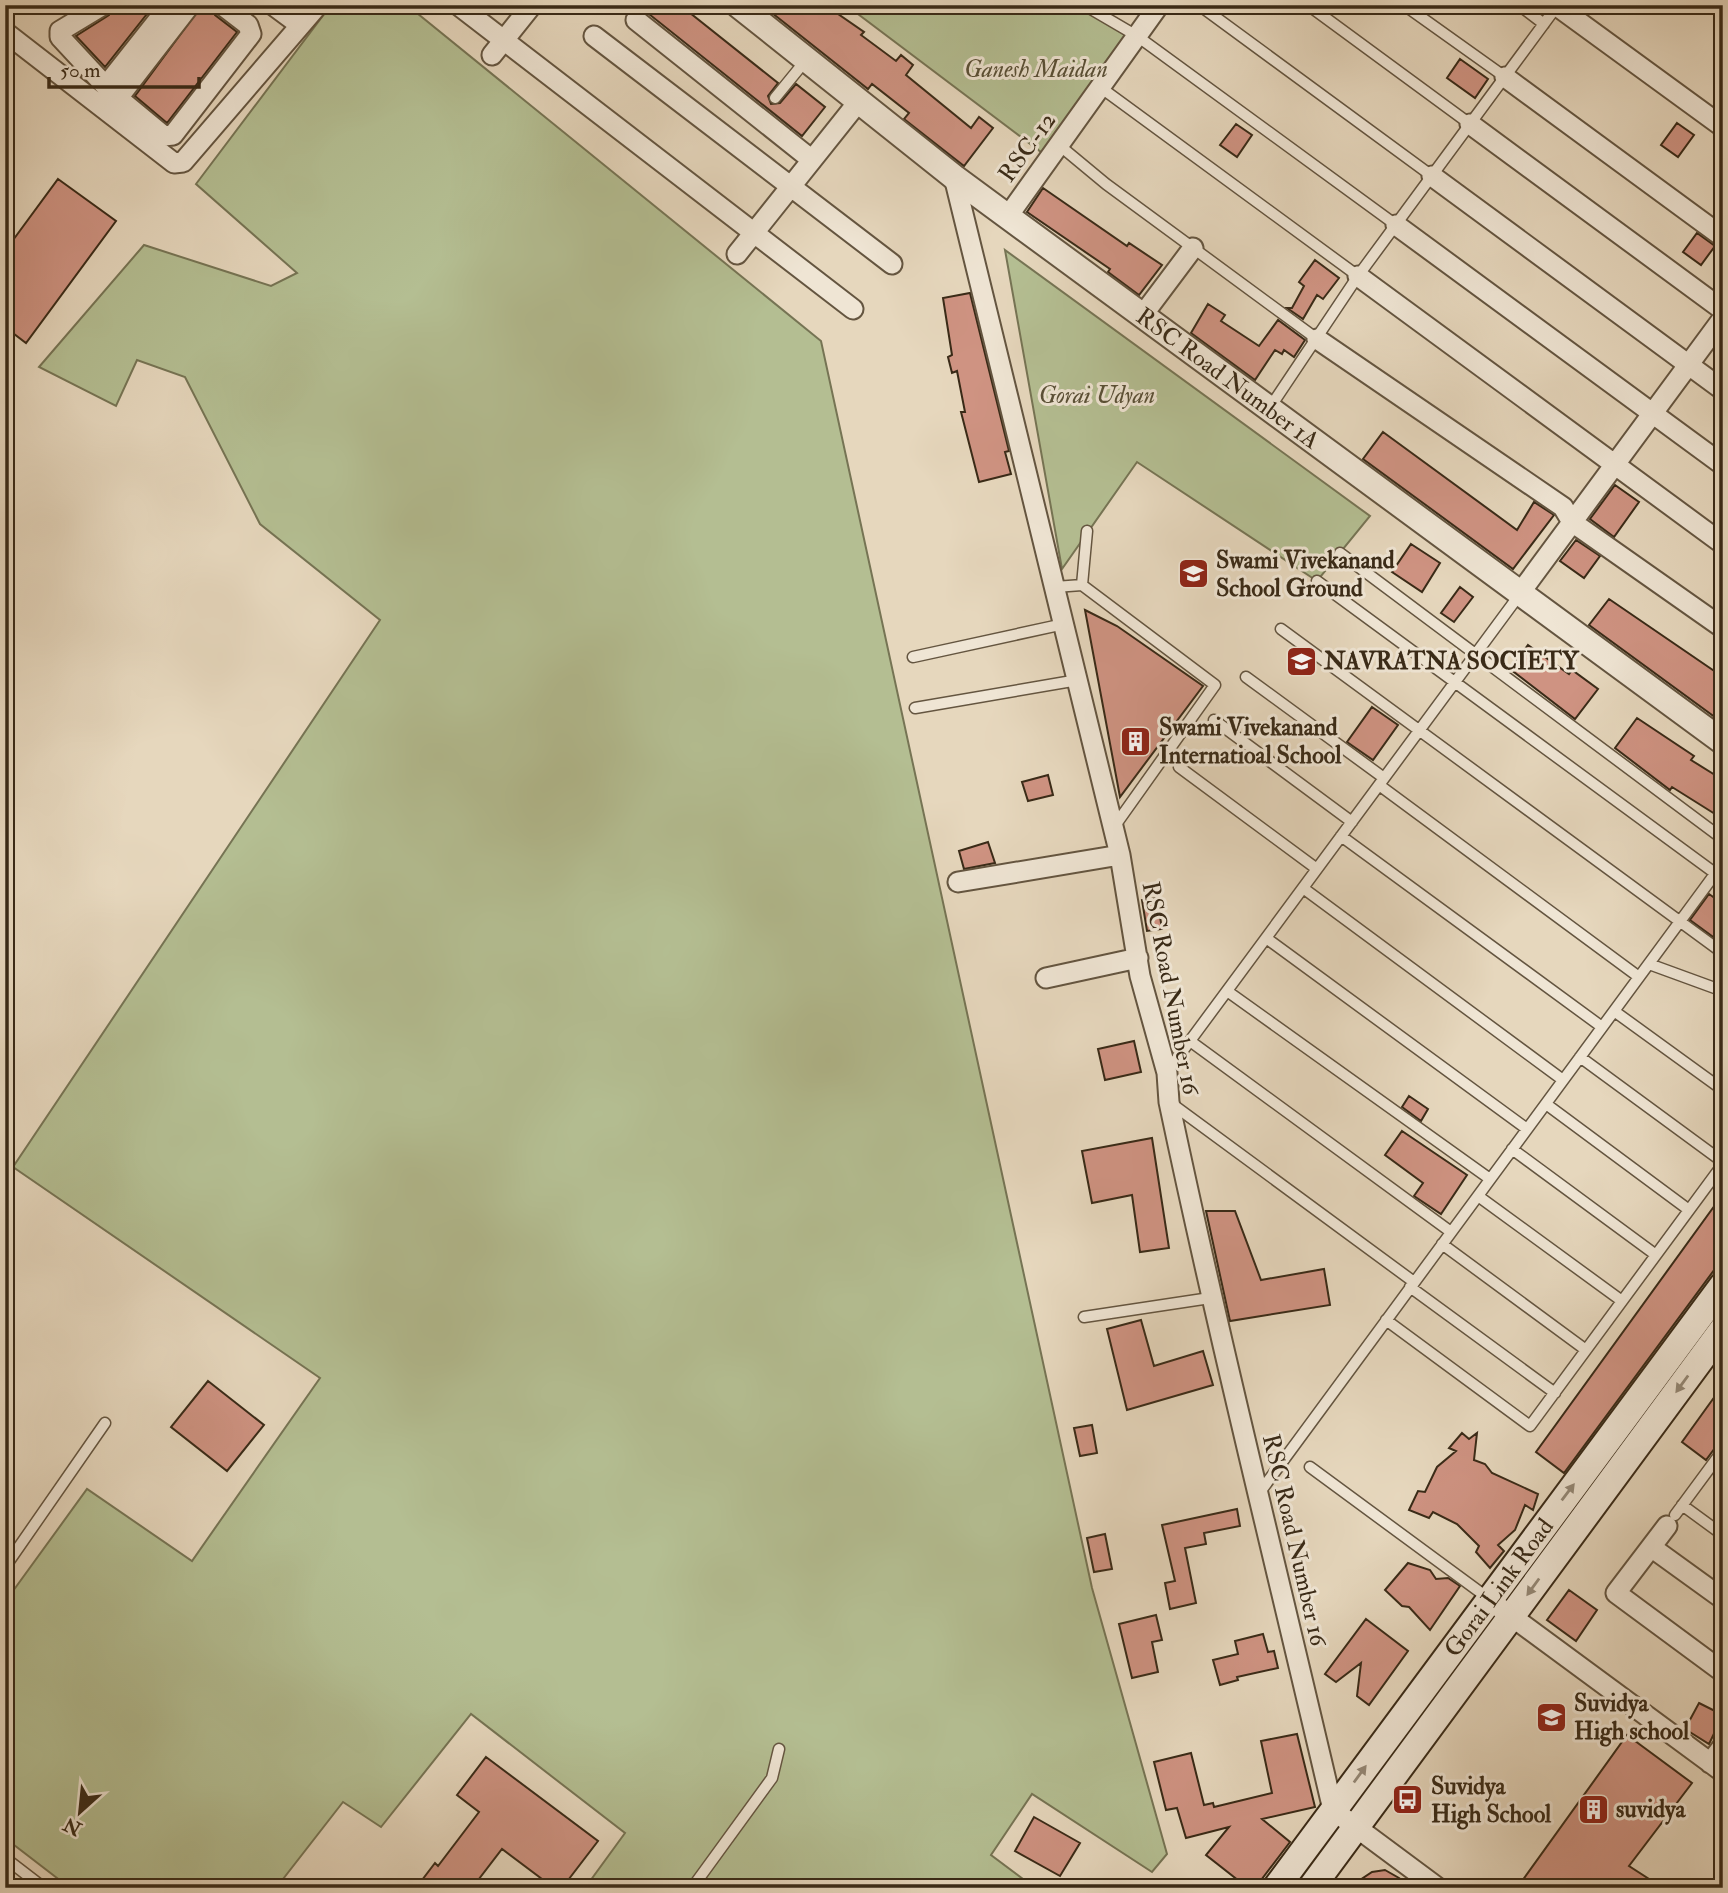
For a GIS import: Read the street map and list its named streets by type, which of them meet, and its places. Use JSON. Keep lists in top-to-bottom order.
{
  "streets": {
    "main road": ["Gorai Link Road"],
    "street": ["RSC-12", "RSC Road Number 1A", "RSC Road Number 16"]
  },
  "crossings": [
    ["RSC-12", "RSC Road Number 1A"],
    ["RSC Road Number 1A", "RSC Road Number 16"],
    ["RSC Road Number 16", "Gorai Link Road"]
  ],
  "parks": ["Ganesh Maidan", "Gorai Udyan"],
  "places": {
    "school or university": ["Swami Vivekanand School Ground", "NAVRATNA SOCIETY", "Suvidya High school"],
    "building": ["Swami Vivekanand Internatioal School", "suvidya"],
    "bus stop": ["Suvidya High School"]
  },
  "scale_bar": "50 m",
  "north": "bottom left"
}
